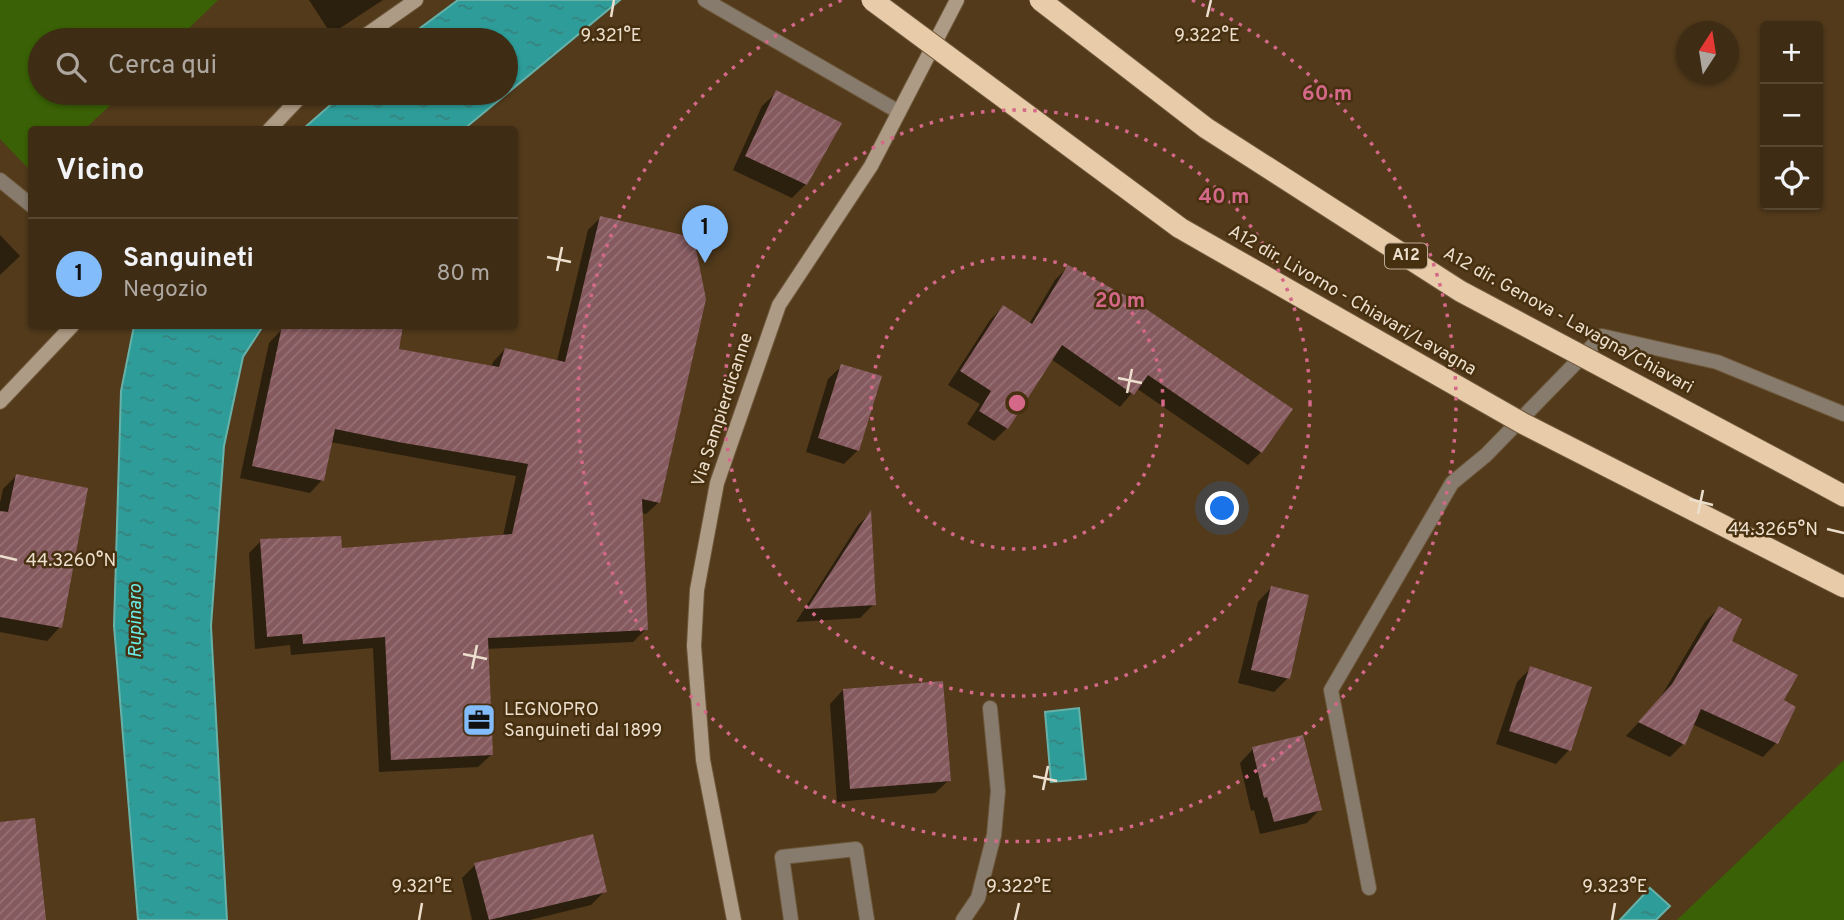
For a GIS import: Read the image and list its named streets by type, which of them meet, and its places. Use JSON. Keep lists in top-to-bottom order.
{
  "streets": {
    "highway": ["A12", "A12 dir. Livorno - Chiavari/Lavagna", "A12 dir. Genova - Lavagna/Chiavari"],
    "main road": ["Via Sampierdicanne"]
  },
  "water": ["Rupinaro"],
  "places": {
    "office": ["LEGNOPRO Sanguineti dal 1899"]
  },
  "north": "top",
  "page": {
    "map_buttons": ["+", "−"],
    "search": "Cerca qui",
    "heading": "Vicino",
    "pins": "1",
    "list": [
      {
        "mark": "1",
        "name": "Sanguineti",
        "note": "Negozio",
        "value": "80 m"
      }
    ]
  },
  "coordinates": [
    "9.321°E",
    "9.322°E",
    "44.3265°N",
    "44.3260°N",
    "9.323°E"
  ],
  "rings": ["60 m", "40 m", "20 m"]
}
